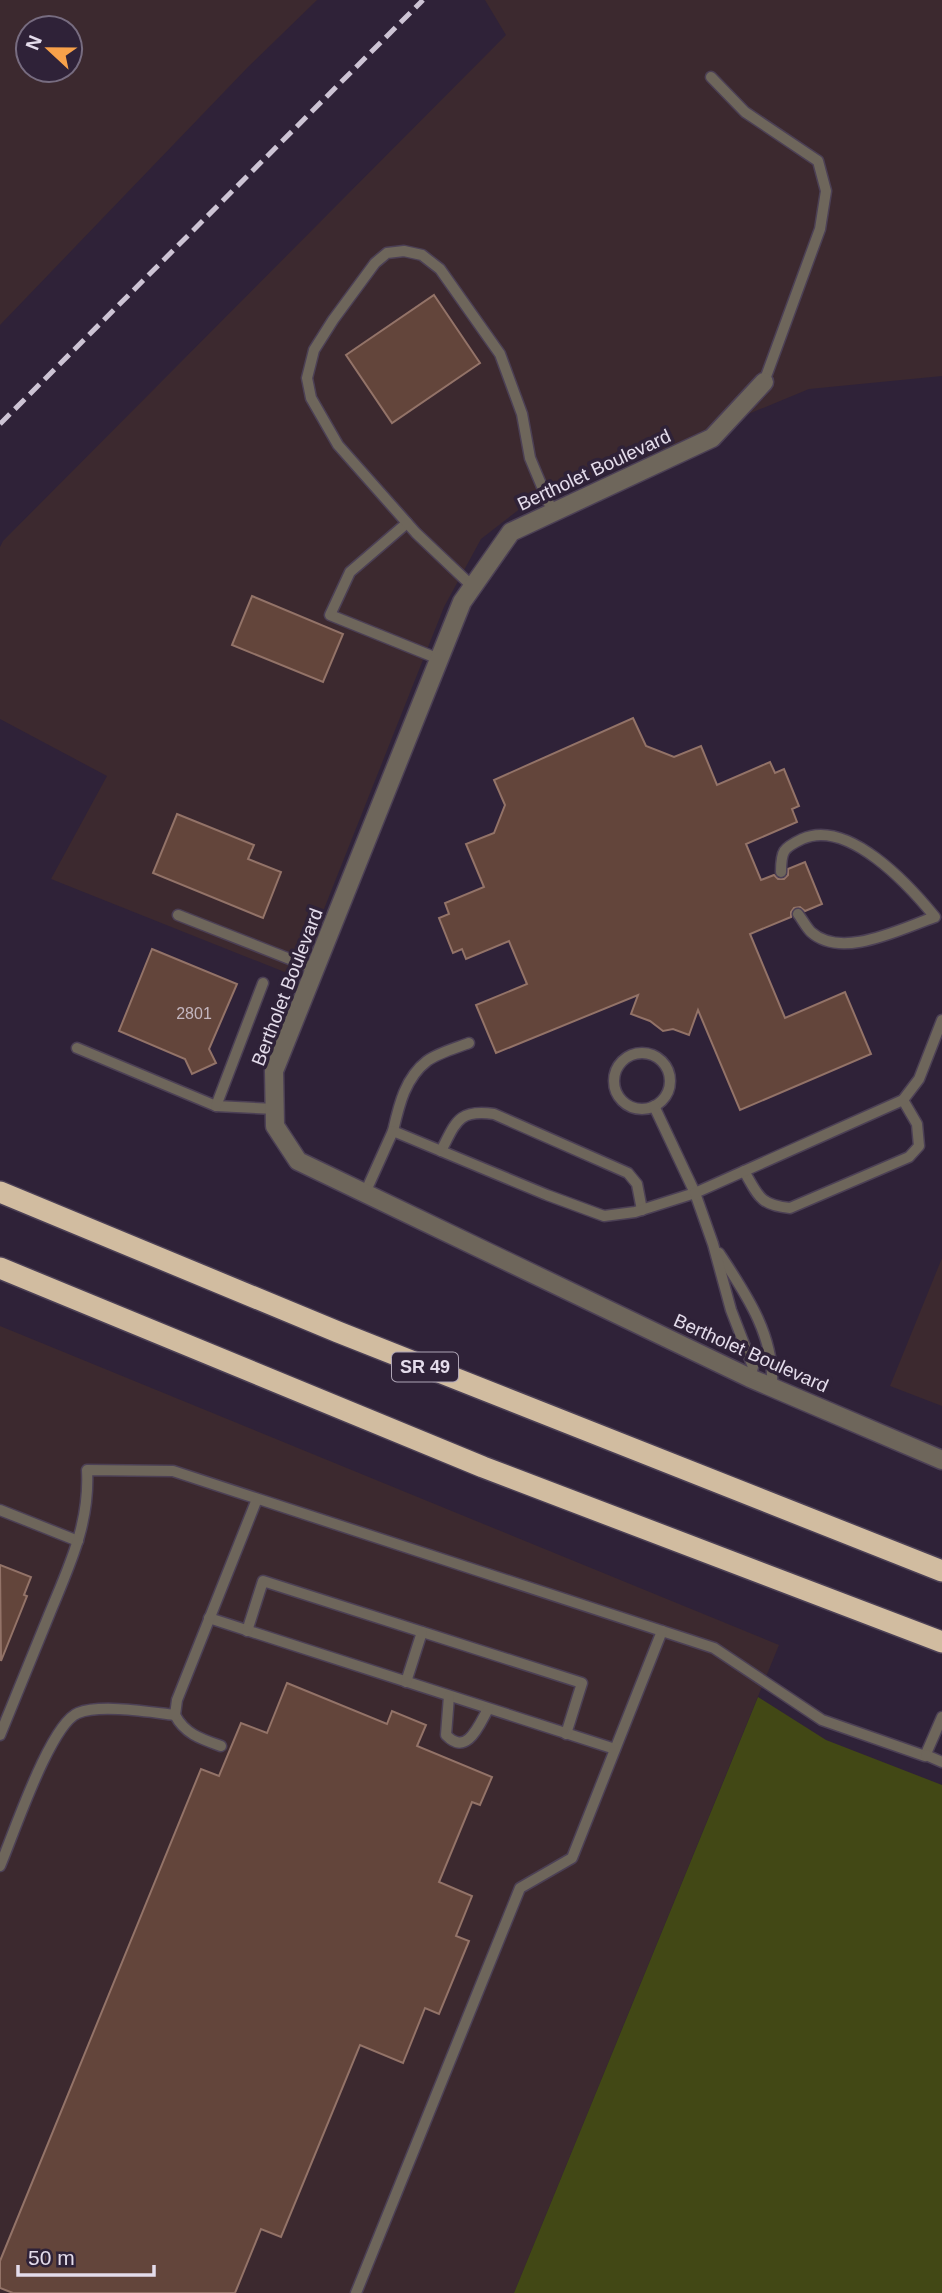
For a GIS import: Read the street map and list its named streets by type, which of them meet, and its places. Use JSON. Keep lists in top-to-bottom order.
{
  "streets": {
    "highway": ["SR 49"],
    "street": ["Bertholet Boulevard"]
  },
  "house_numbers": ["2801"],
  "scale_bar": "50 m",
  "north": "left"
}
